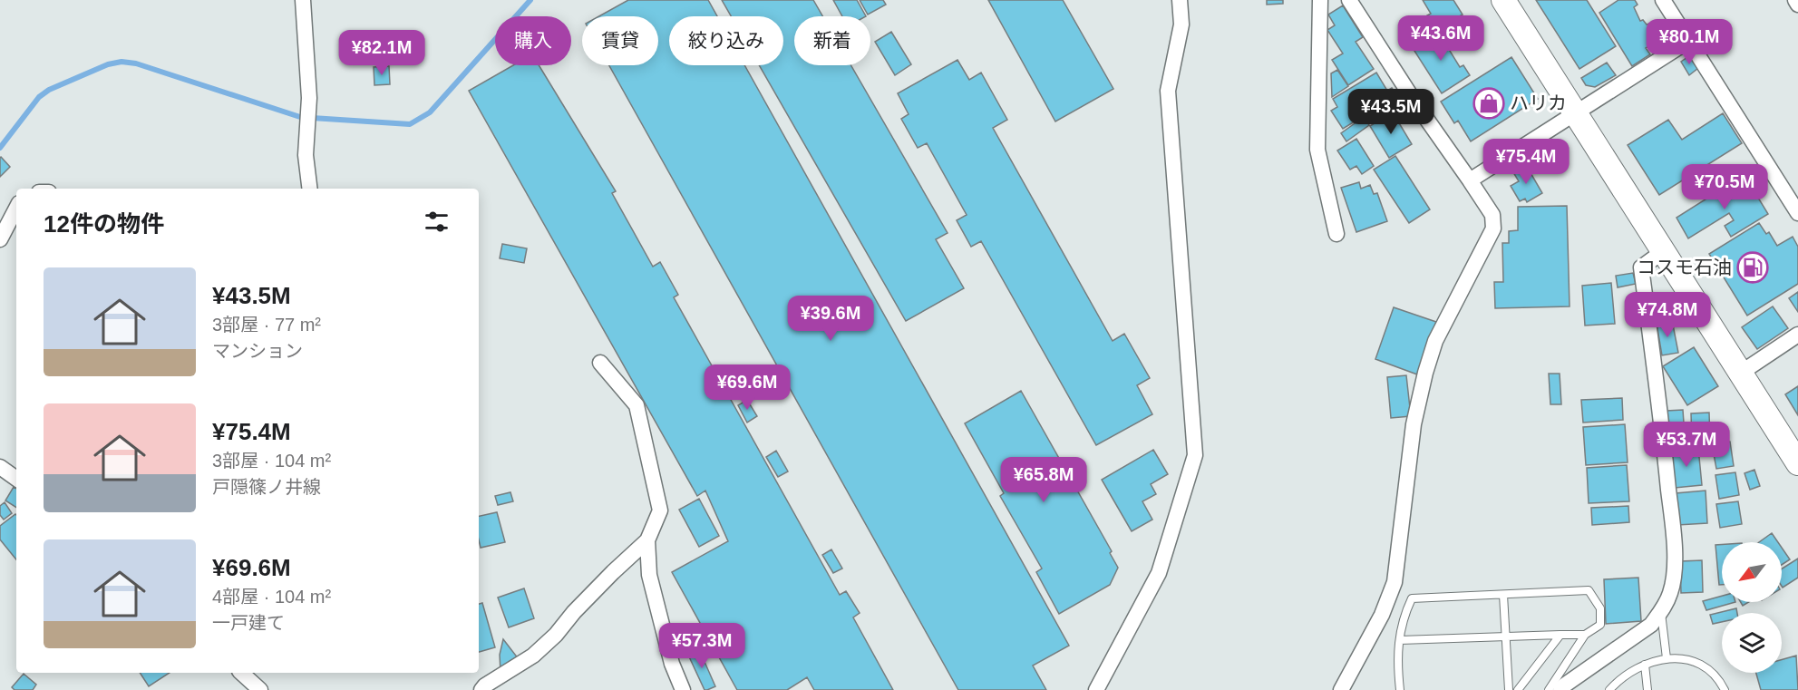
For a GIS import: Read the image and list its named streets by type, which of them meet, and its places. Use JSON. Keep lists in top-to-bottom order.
{
  "places": {
    "shop": ["ハリカ"],
    "fuel station": ["コスモ石油"]
  },
  "north": "bottom left",
  "page": {
    "price": [
      "¥43.6M",
      "¥80.1M",
      "¥82.1M",
      "¥43.5M",
      "¥75.4M",
      "¥70.5M",
      "¥74.8M",
      "¥39.6M",
      "¥69.6M",
      "¥53.7M",
      "¥65.8M",
      "¥57.3M"
    ],
    "chip": [
      "購入",
      "賃貸",
      "絞り込み",
      "新着"
    ],
    "heading": "12件の物件",
    "list": [
      {
        "name": "¥43.5M",
        "note": "3部屋 · 77 m² · マンション"
      },
      {
        "name": "¥75.4M",
        "note": "3部屋 · 104 m² · 戸隠篠ノ井線"
      },
      {
        "name": "¥69.6M",
        "note": "4部屋 · 104 m² · 一戸建て"
      }
    ]
  }
}
